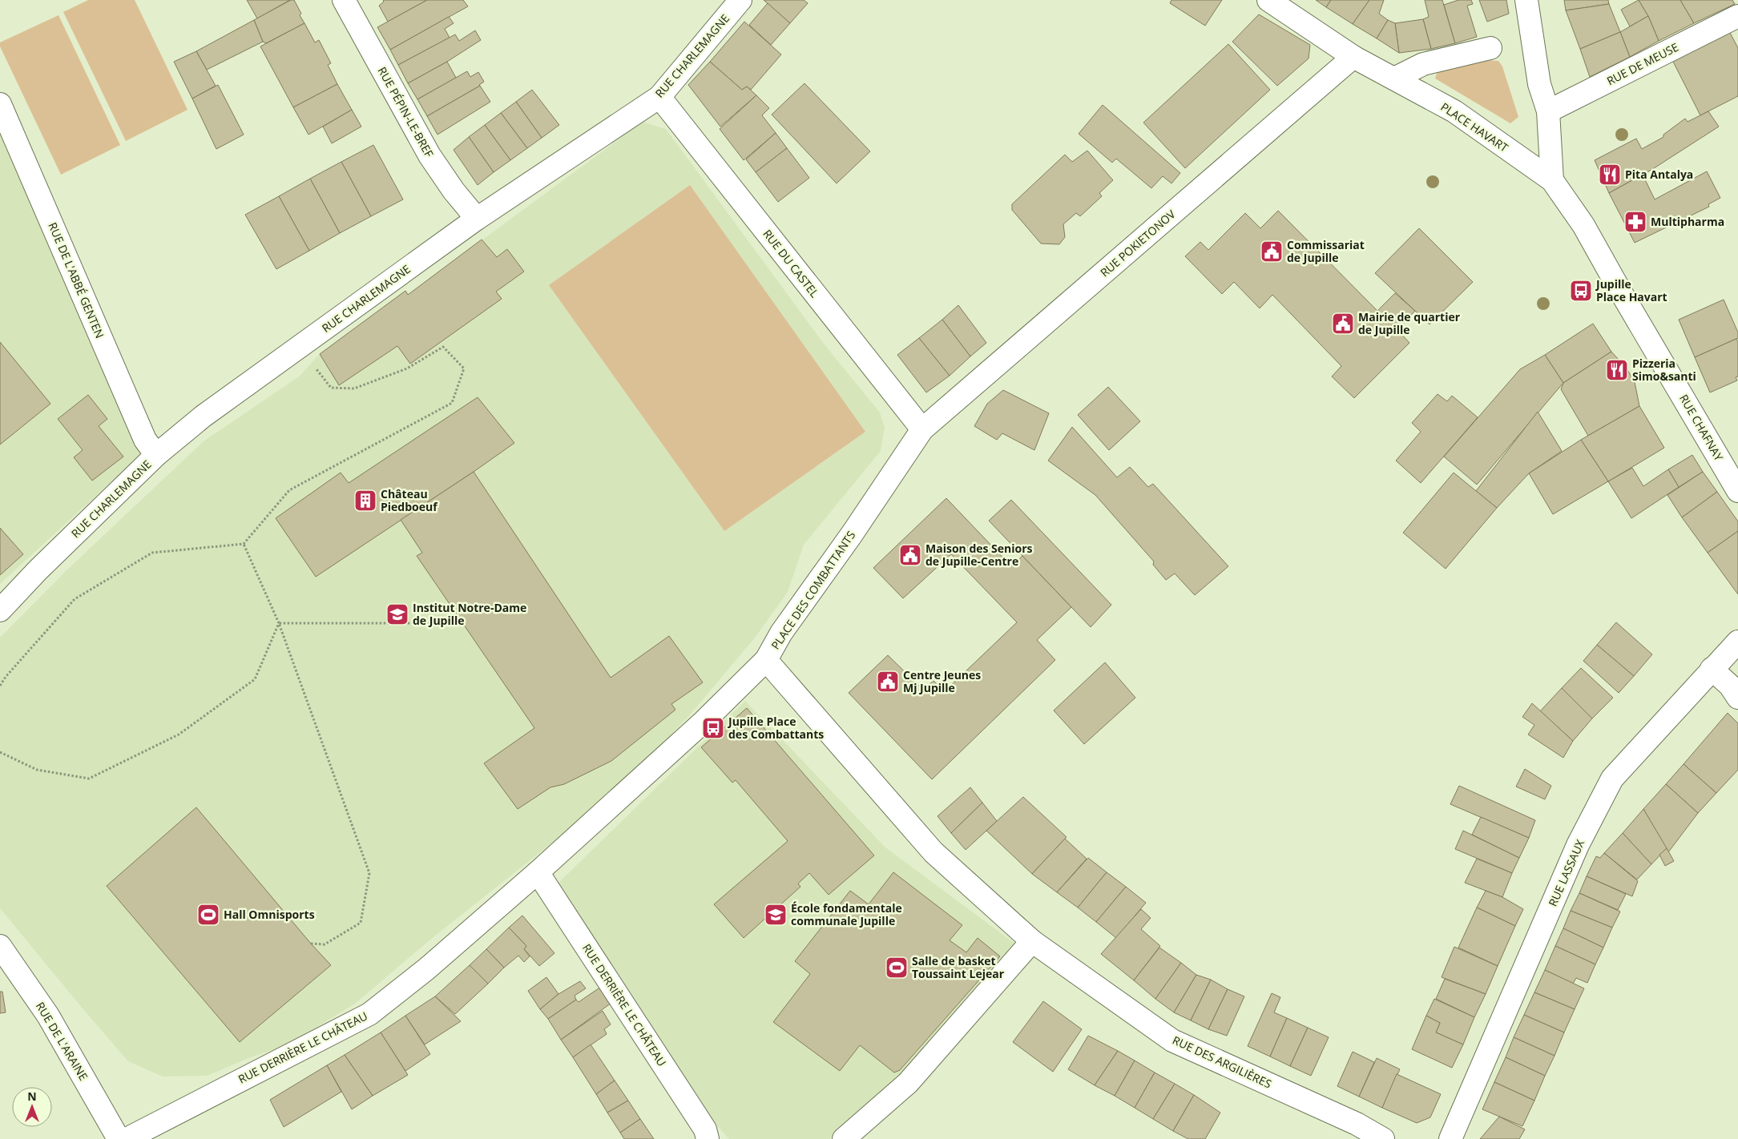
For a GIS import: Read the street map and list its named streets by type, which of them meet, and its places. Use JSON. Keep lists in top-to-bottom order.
{
  "streets": {
    "street": [
      "RUE CHARLEMAGNE",
      "RUE DE MEUSE",
      "RUE PÉPIN-LE-BREF",
      "PLACE HAVART",
      "RUE POKIETONOV",
      "RUE DU CASTEL",
      "RUE DE L'ABBÉ GENTEN",
      "RUE CHAFNAY",
      "PLACE DES COMBATTANTS",
      "RUE LASSAUX",
      "RUE DERRIÈRE LE CHÂTEAU",
      "RUE DE L'ARAINE",
      "RUE DES ARGILIÈRES"
    ]
  },
  "crossings": [
    ["RUE CHARLEMAGNE", "RUE PÉPIN-LE-BREF"],
    ["RUE CHARLEMAGNE", "RUE DU CASTEL"],
    ["RUE CHARLEMAGNE", "RUE DE L'ABBÉ GENTEN"],
    ["PLACE HAVART", "RUE CHAFNAY"],
    ["RUE POKIETONOV", "RUE DU CASTEL"],
    ["RUE POKIETONOV", "PLACE DES COMBATTANTS"],
    ["RUE DU CASTEL", "PLACE DES COMBATTANTS"],
    ["PLACE DES COMBATTANTS", "RUE DERRIÈRE LE CHÂTEAU"],
    ["PLACE DES COMBATTANTS", "RUE DES ARGILIÈRES"]
  ],
  "places": {
    "restaurant": ["Pita Antalya", "Pizzeria Simo&santi"],
    "pharmacy": ["Multipharma"],
    "public building": [
      "Commissariat de Jupille",
      "Mairie de quartier de Jupille",
      "Maison des Seniors de Jupille-Centre",
      "Centre Jeunes Mj Jupille"
    ],
    "bus stop": ["Jupille Place Havart", "Jupille Place des Combattants"],
    "building": ["Château Piedboeuf"],
    "school or university": ["Institut Notre-Dame de Jupille", "École fondamentale communale Jupille"],
    "sports": ["Hall Omnisports", "Salle de basket Toussaint Lejear"]
  },
  "north": "top"
}
